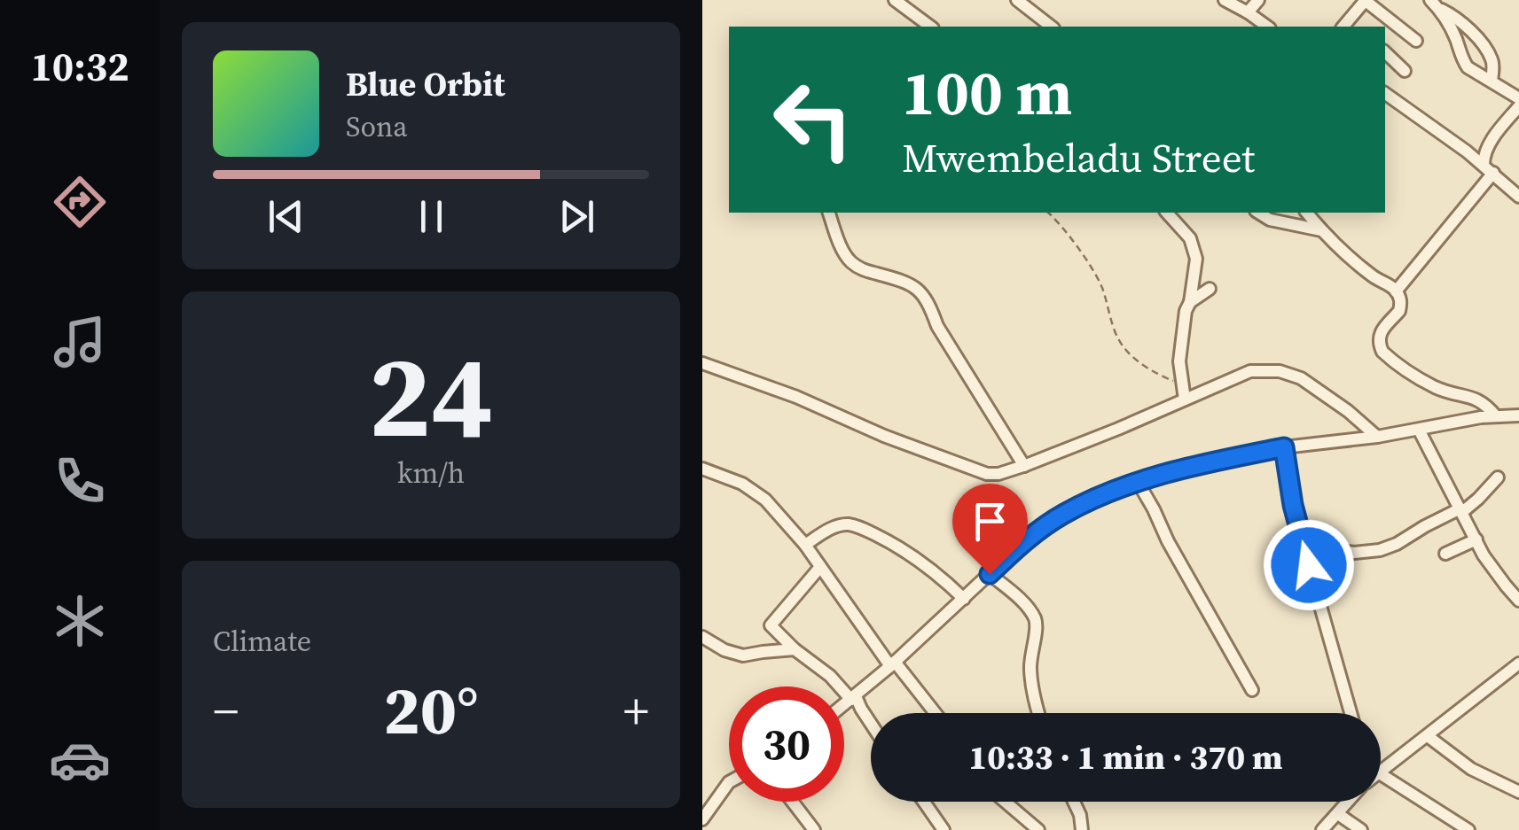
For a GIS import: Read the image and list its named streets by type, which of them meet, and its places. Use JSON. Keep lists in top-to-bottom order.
{
  "page": {
    "tabs": "10:32",
    "turn": ["100 m", "Mwembeladu Street"],
    "song": ["Blue Orbit", "Sona"],
    "tile": [
      ["24", "km/h"],
      "Climate"
    ],
    "heat": ["−", "20°", "+"],
    "limit": "30",
    "trip": "10:33 · 1 min · 370 m"
  }
}
